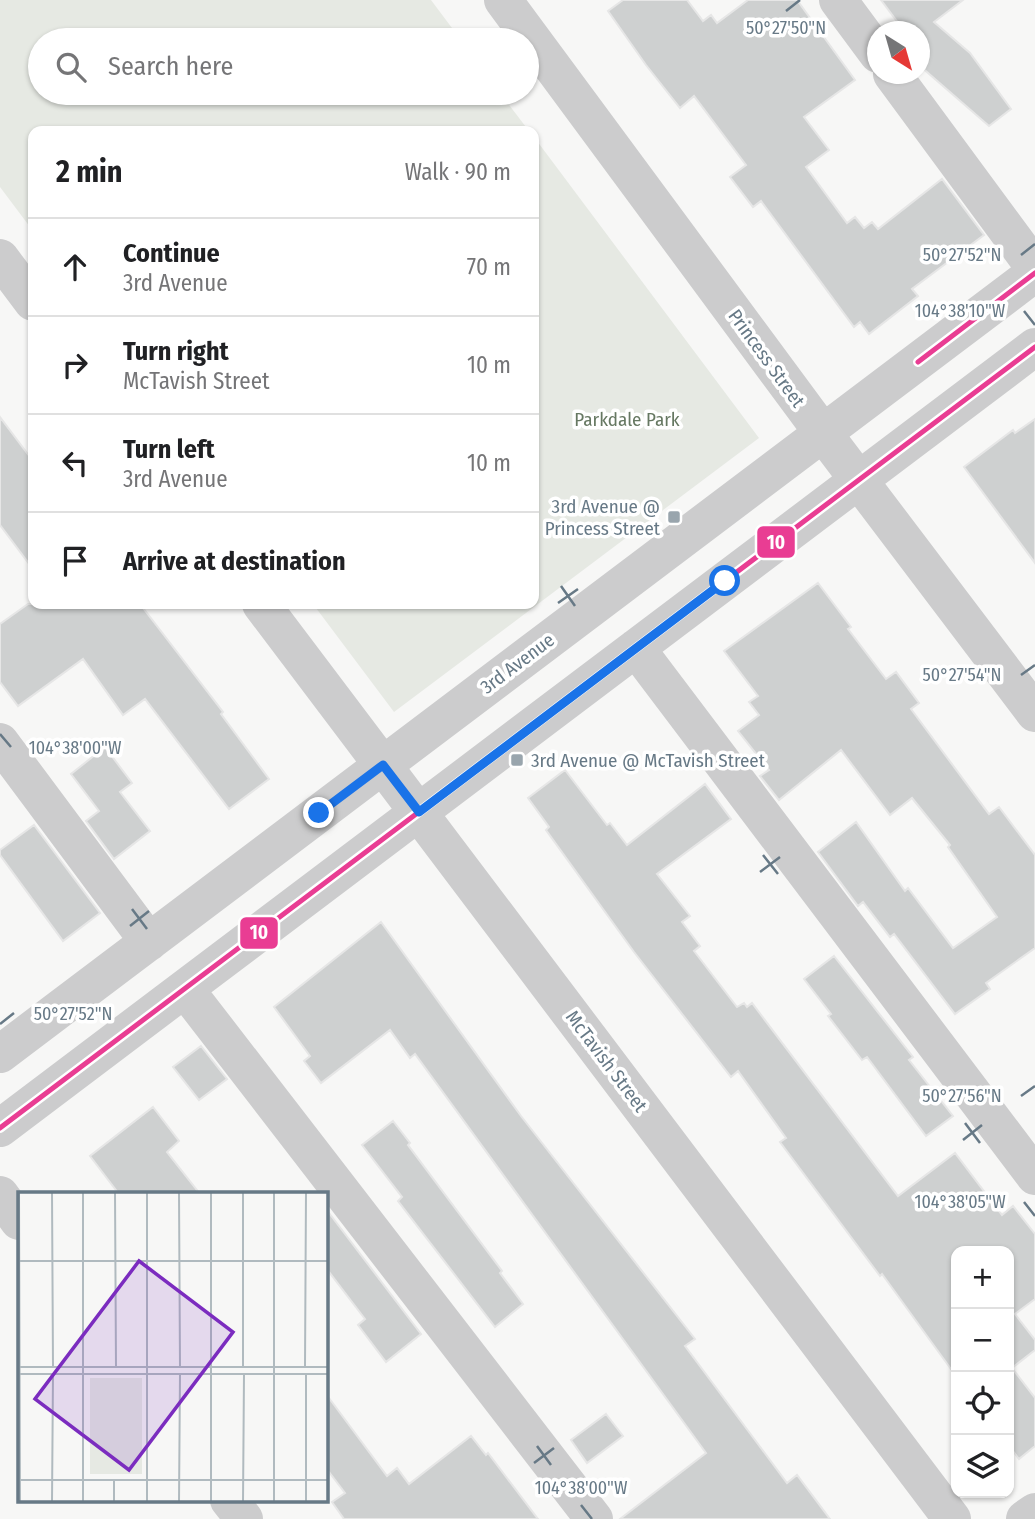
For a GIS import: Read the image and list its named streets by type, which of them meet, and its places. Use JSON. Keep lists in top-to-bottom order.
{
  "streets": {
    "street": ["Princess Street", "3rd Avenue", "McTavish Street"]
  },
  "crossings": [
    ["Princess Street", "3rd Avenue"],
    ["3rd Avenue", "McTavish Street"]
  ],
  "parks": ["Parkdale Park"],
  "places": {
    "transit": ["3rd Avenue @ Princess Street", "3rd Avenue @ McTavish Street"]
  },
  "lines": ["transit line 10"],
  "north": "bottom right",
  "page": {
    "search": "Search here",
    "heading": ["2 min", "Walk · 90 m"],
    "list": [
      ["Continue", "3rd Avenue", "70 m"],
      ["Turn right", "McTavish Street", "10 m"],
      ["Turn left", "3rd Avenue", "10 m"],
      "Arrive at destination"
    ],
    "map_buttons": ["+", "−"]
  },
  "coordinates": [
    "50°27'50\"N",
    "50°27'52\"N",
    "104°38'10\"W",
    "50°27'54\"N",
    "104°38'00\"W",
    "50°27'56\"N",
    "104°38'05\"W"
  ]
}
